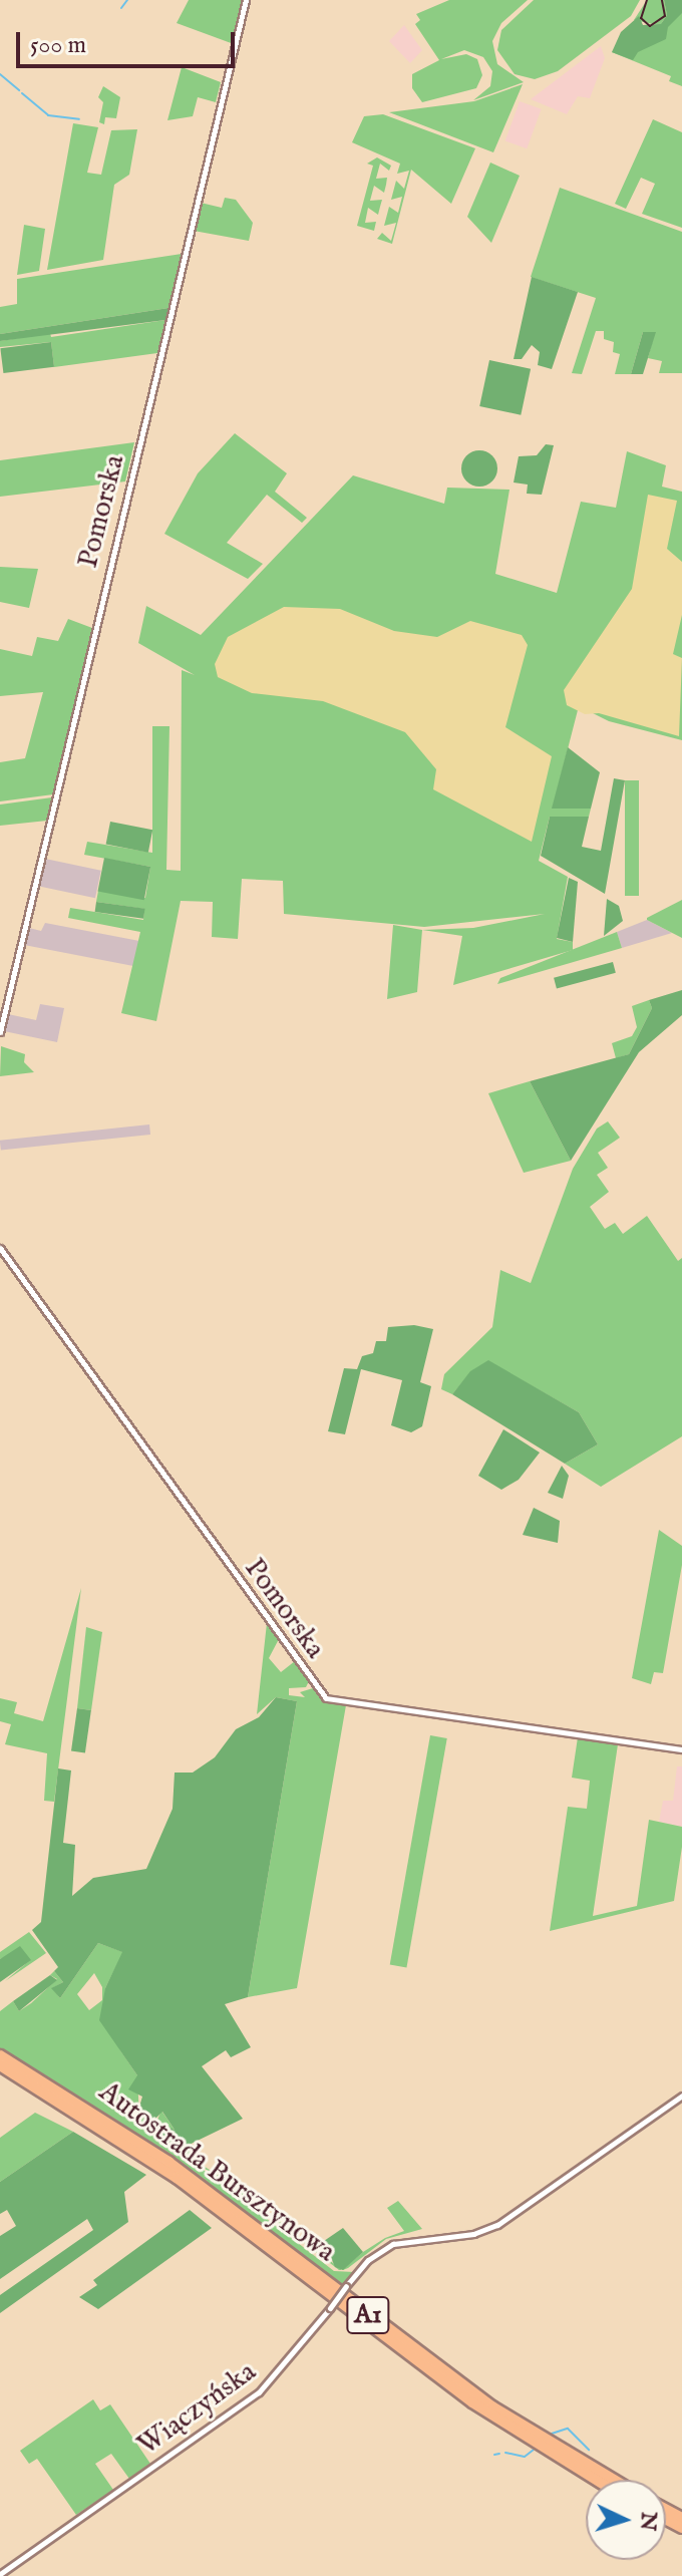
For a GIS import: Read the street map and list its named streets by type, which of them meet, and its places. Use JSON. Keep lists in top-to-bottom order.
{
  "streets": {
    "highway": ["Autostrada Bursztynowa", "A1"],
    "street": ["Pomorska", "Wiączyńska"]
  },
  "scale_bar": "500 m",
  "north": "right"
}
